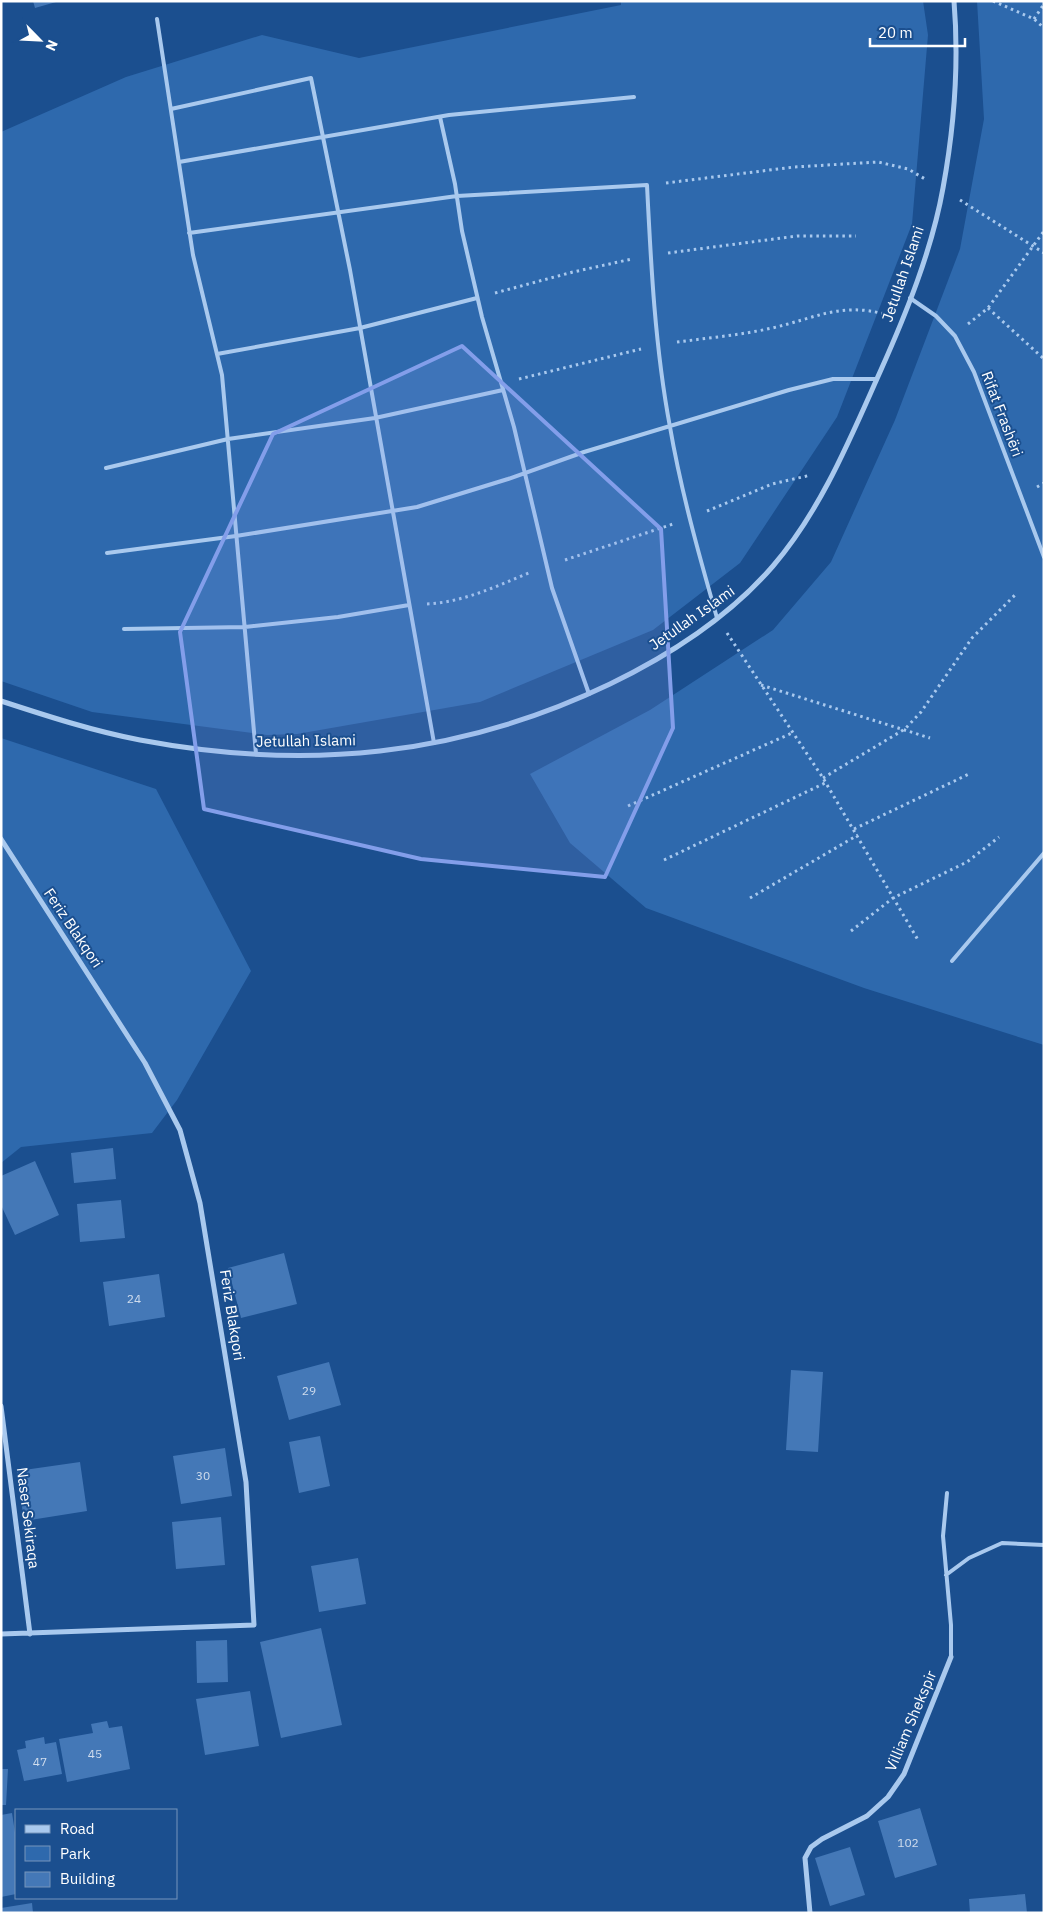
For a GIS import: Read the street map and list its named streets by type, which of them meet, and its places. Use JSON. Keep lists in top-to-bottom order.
{
  "streets": {
    "street": [
      "Jetullah Islami",
      "Feriz Blakqori",
      "Naser Sekiraqa",
      "Villiam Shekspir"
    ],
    "lane": ["Rifat Frashëri"]
  },
  "crossings": [
    ["Jetullah Islami", "Rifat Frashëri"],
    ["Feriz Blakqori", "Naser Sekiraqa"]
  ],
  "house_numbers": [
    "24",
    "29",
    "30",
    "45",
    "47",
    "102"
  ],
  "legend": ["Road", "Park", "Building"],
  "scale_bar": "20 m",
  "north": "bottom right"
}
